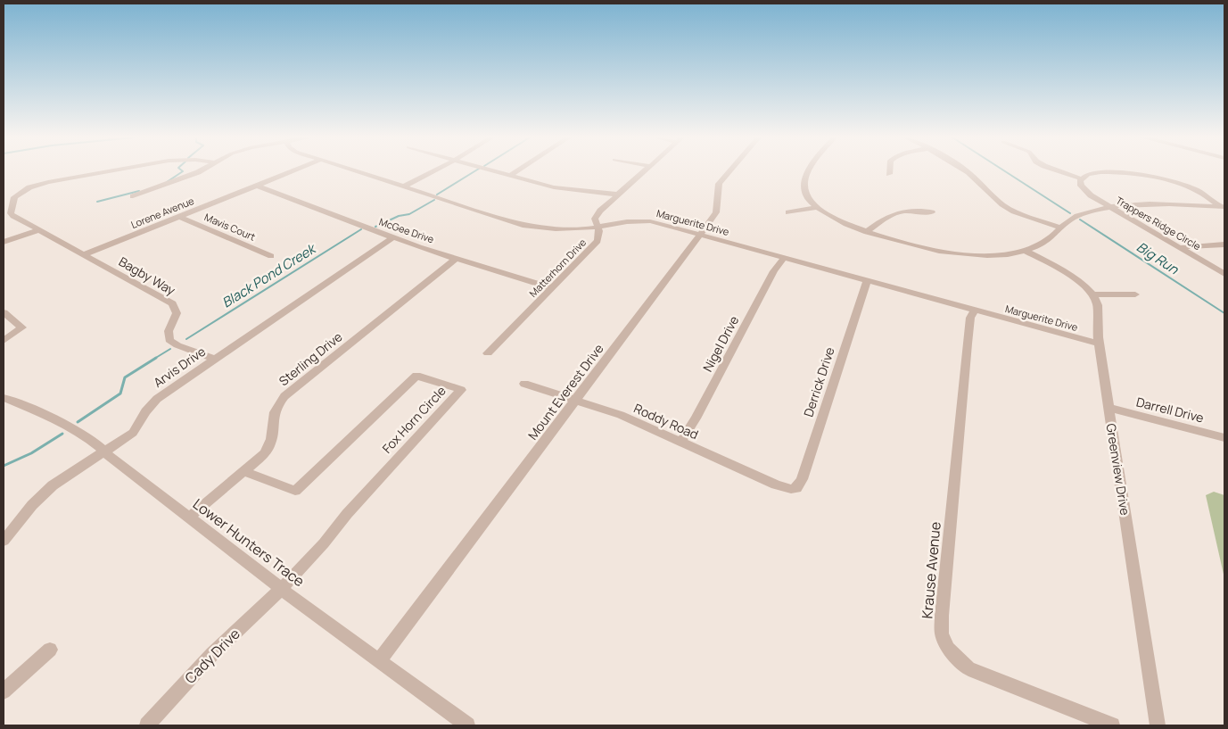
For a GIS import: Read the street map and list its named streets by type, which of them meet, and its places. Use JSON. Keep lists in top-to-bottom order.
{
  "streets": {
    "street": [
      "Lorene Avenue",
      "Marguerite Drive",
      "Trappers Ridge Circle",
      "Mavis Court",
      "McGee Drive",
      "Matterhorn Drive",
      "Bagby Way",
      "Nigel Drive",
      "Sterling Drive",
      "Arvis Drive",
      "Derrick Drive",
      "Mount Everest Drive",
      "Darrell Drive",
      "Fox Horn Circle",
      "Roddy Road",
      "Greenview Drive",
      "Lower Hunters Trace",
      "Krause Avenue",
      "Cady Drive"
    ]
  },
  "crossings": [
    ["Lorene Avenue", "Mavis Court"],
    ["Lorene Avenue", "McGee Drive"],
    ["Lorene Avenue", "Bagby Way"],
    ["Marguerite Drive", "Matterhorn Drive"],
    ["Marguerite Drive", "Nigel Drive"],
    ["Marguerite Drive", "Derrick Drive"],
    ["Marguerite Drive", "Mount Everest Drive"],
    ["Marguerite Drive", "Greenview Drive"],
    ["Marguerite Drive", "Krause Avenue"],
    ["McGee Drive", "Matterhorn Drive"],
    ["McGee Drive", "Sterling Drive"],
    ["McGee Drive", "Arvis Drive"],
    ["Bagby Way", "Arvis Drive"],
    ["Nigel Drive", "Roddy Road"],
    ["Sterling Drive", "Fox Horn Circle"],
    ["Sterling Drive", "Lower Hunters Trace"],
    ["Arvis Drive", "Lower Hunters Trace"],
    ["Derrick Drive", "Roddy Road"],
    ["Mount Everest Drive", "Roddy Road"],
    ["Mount Everest Drive", "Lower Hunters Trace"],
    ["Darrell Drive", "Greenview Drive"],
    ["Fox Horn Circle", "Lower Hunters Trace"],
    ["Fox Horn Circle", "Cady Drive"],
    ["Lower Hunters Trace", "Cady Drive"]
  ],
  "water": ["Big Run", "Black Pond Creek"]
}
